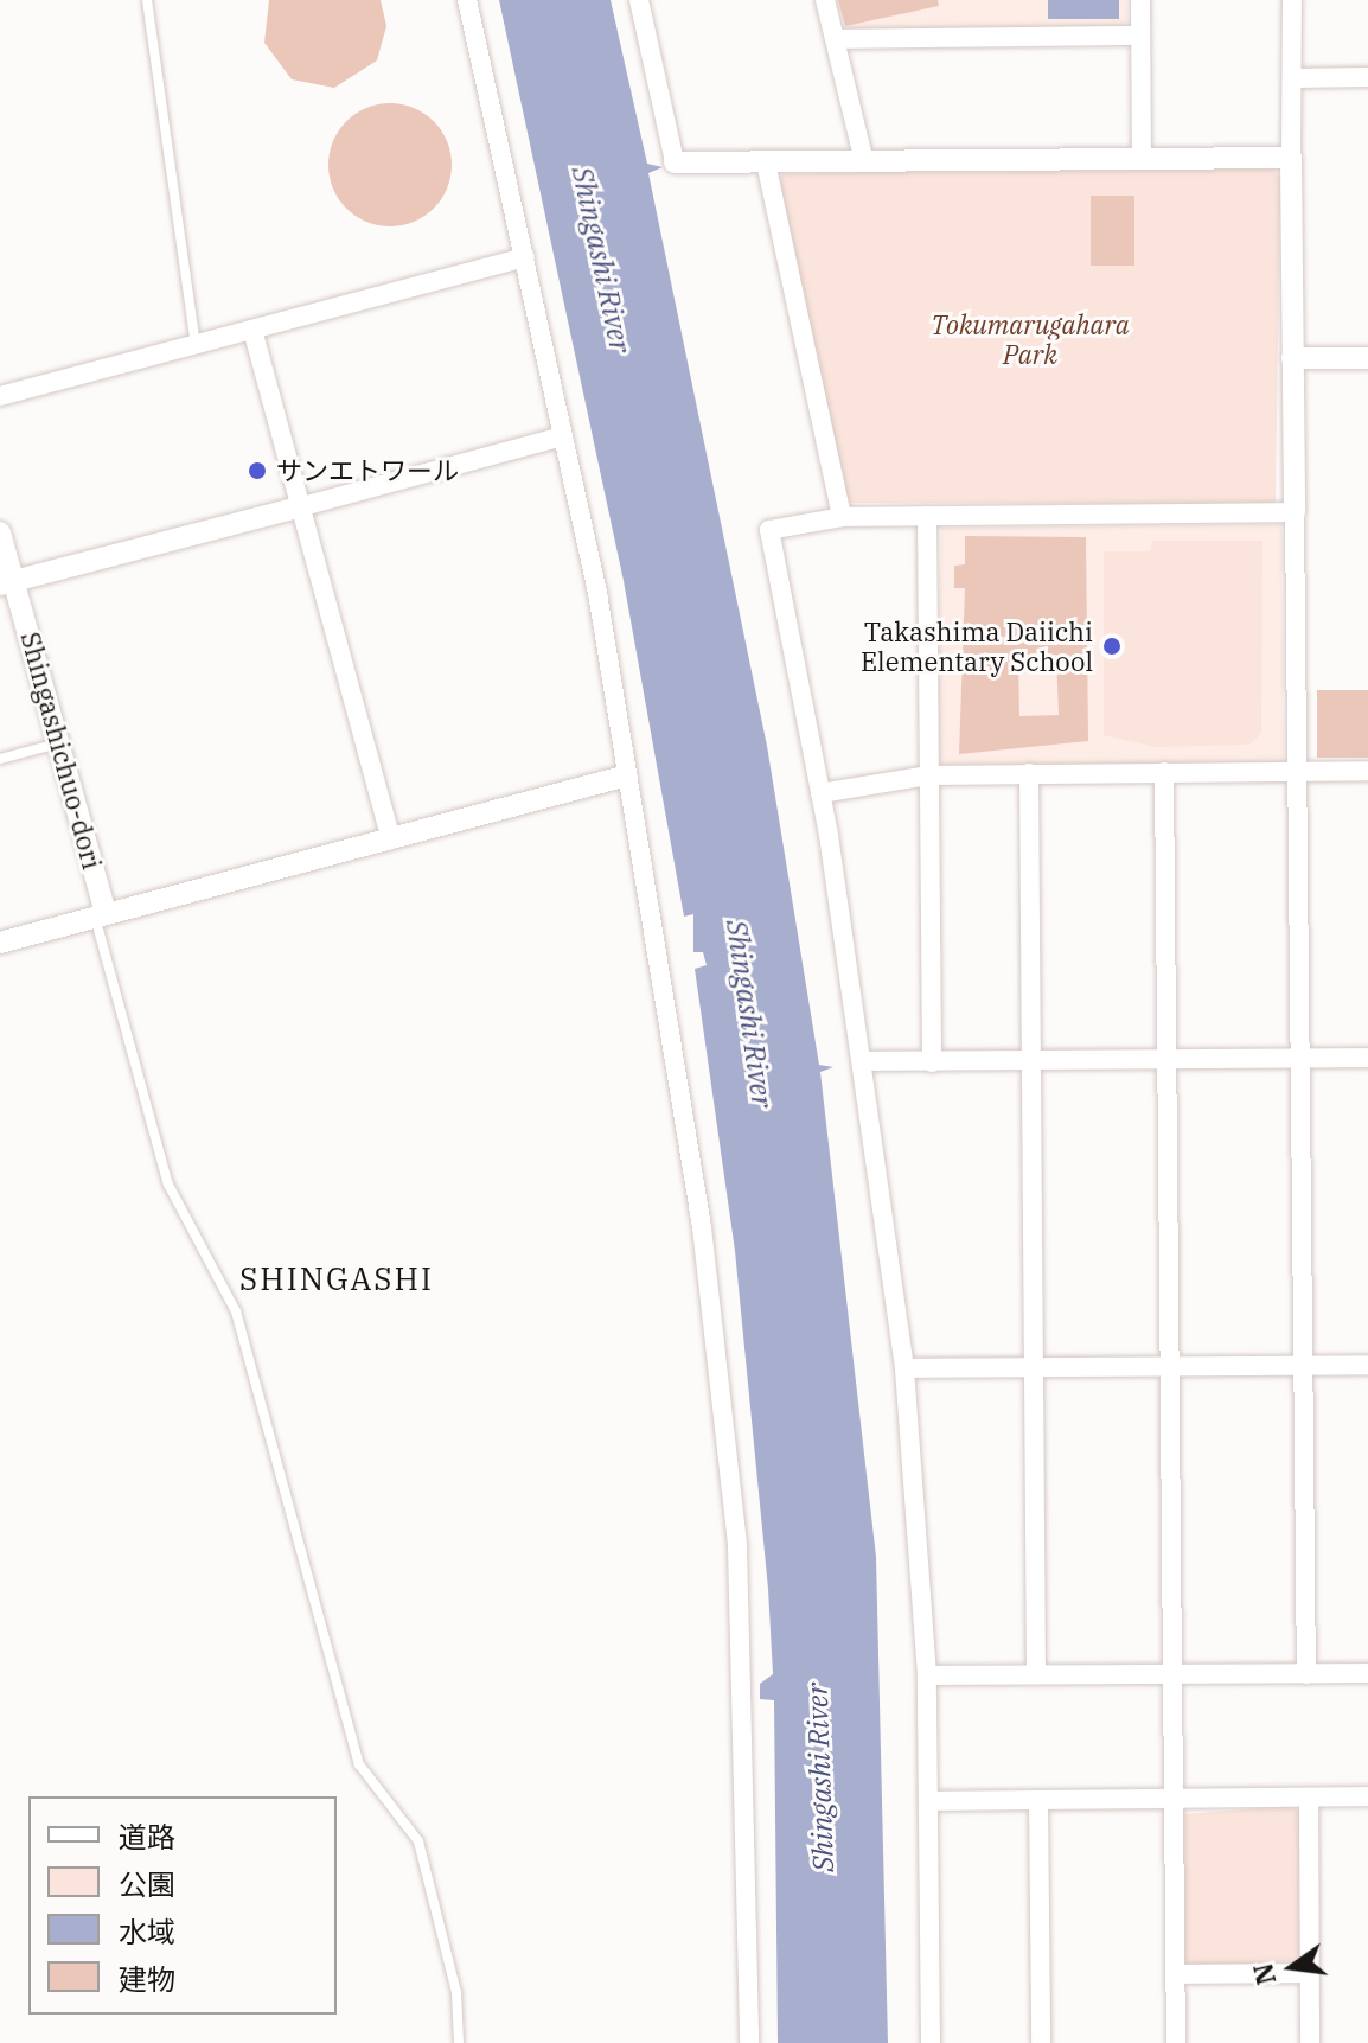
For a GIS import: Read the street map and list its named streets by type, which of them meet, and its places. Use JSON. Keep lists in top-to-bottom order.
{
  "streets": {
    "street": ["Shingashichuo-dori"]
  },
  "districts": ["SHINGASHI"],
  "water": ["Shingashi River"],
  "parks": ["Tokumarugahara Park"],
  "places": ["サンエトワール", "Takashima Daiichi Elementary School"],
  "legend": [
    "道路",
    "公園",
    "水域",
    "建物"
  ],
  "north": "left"
}
